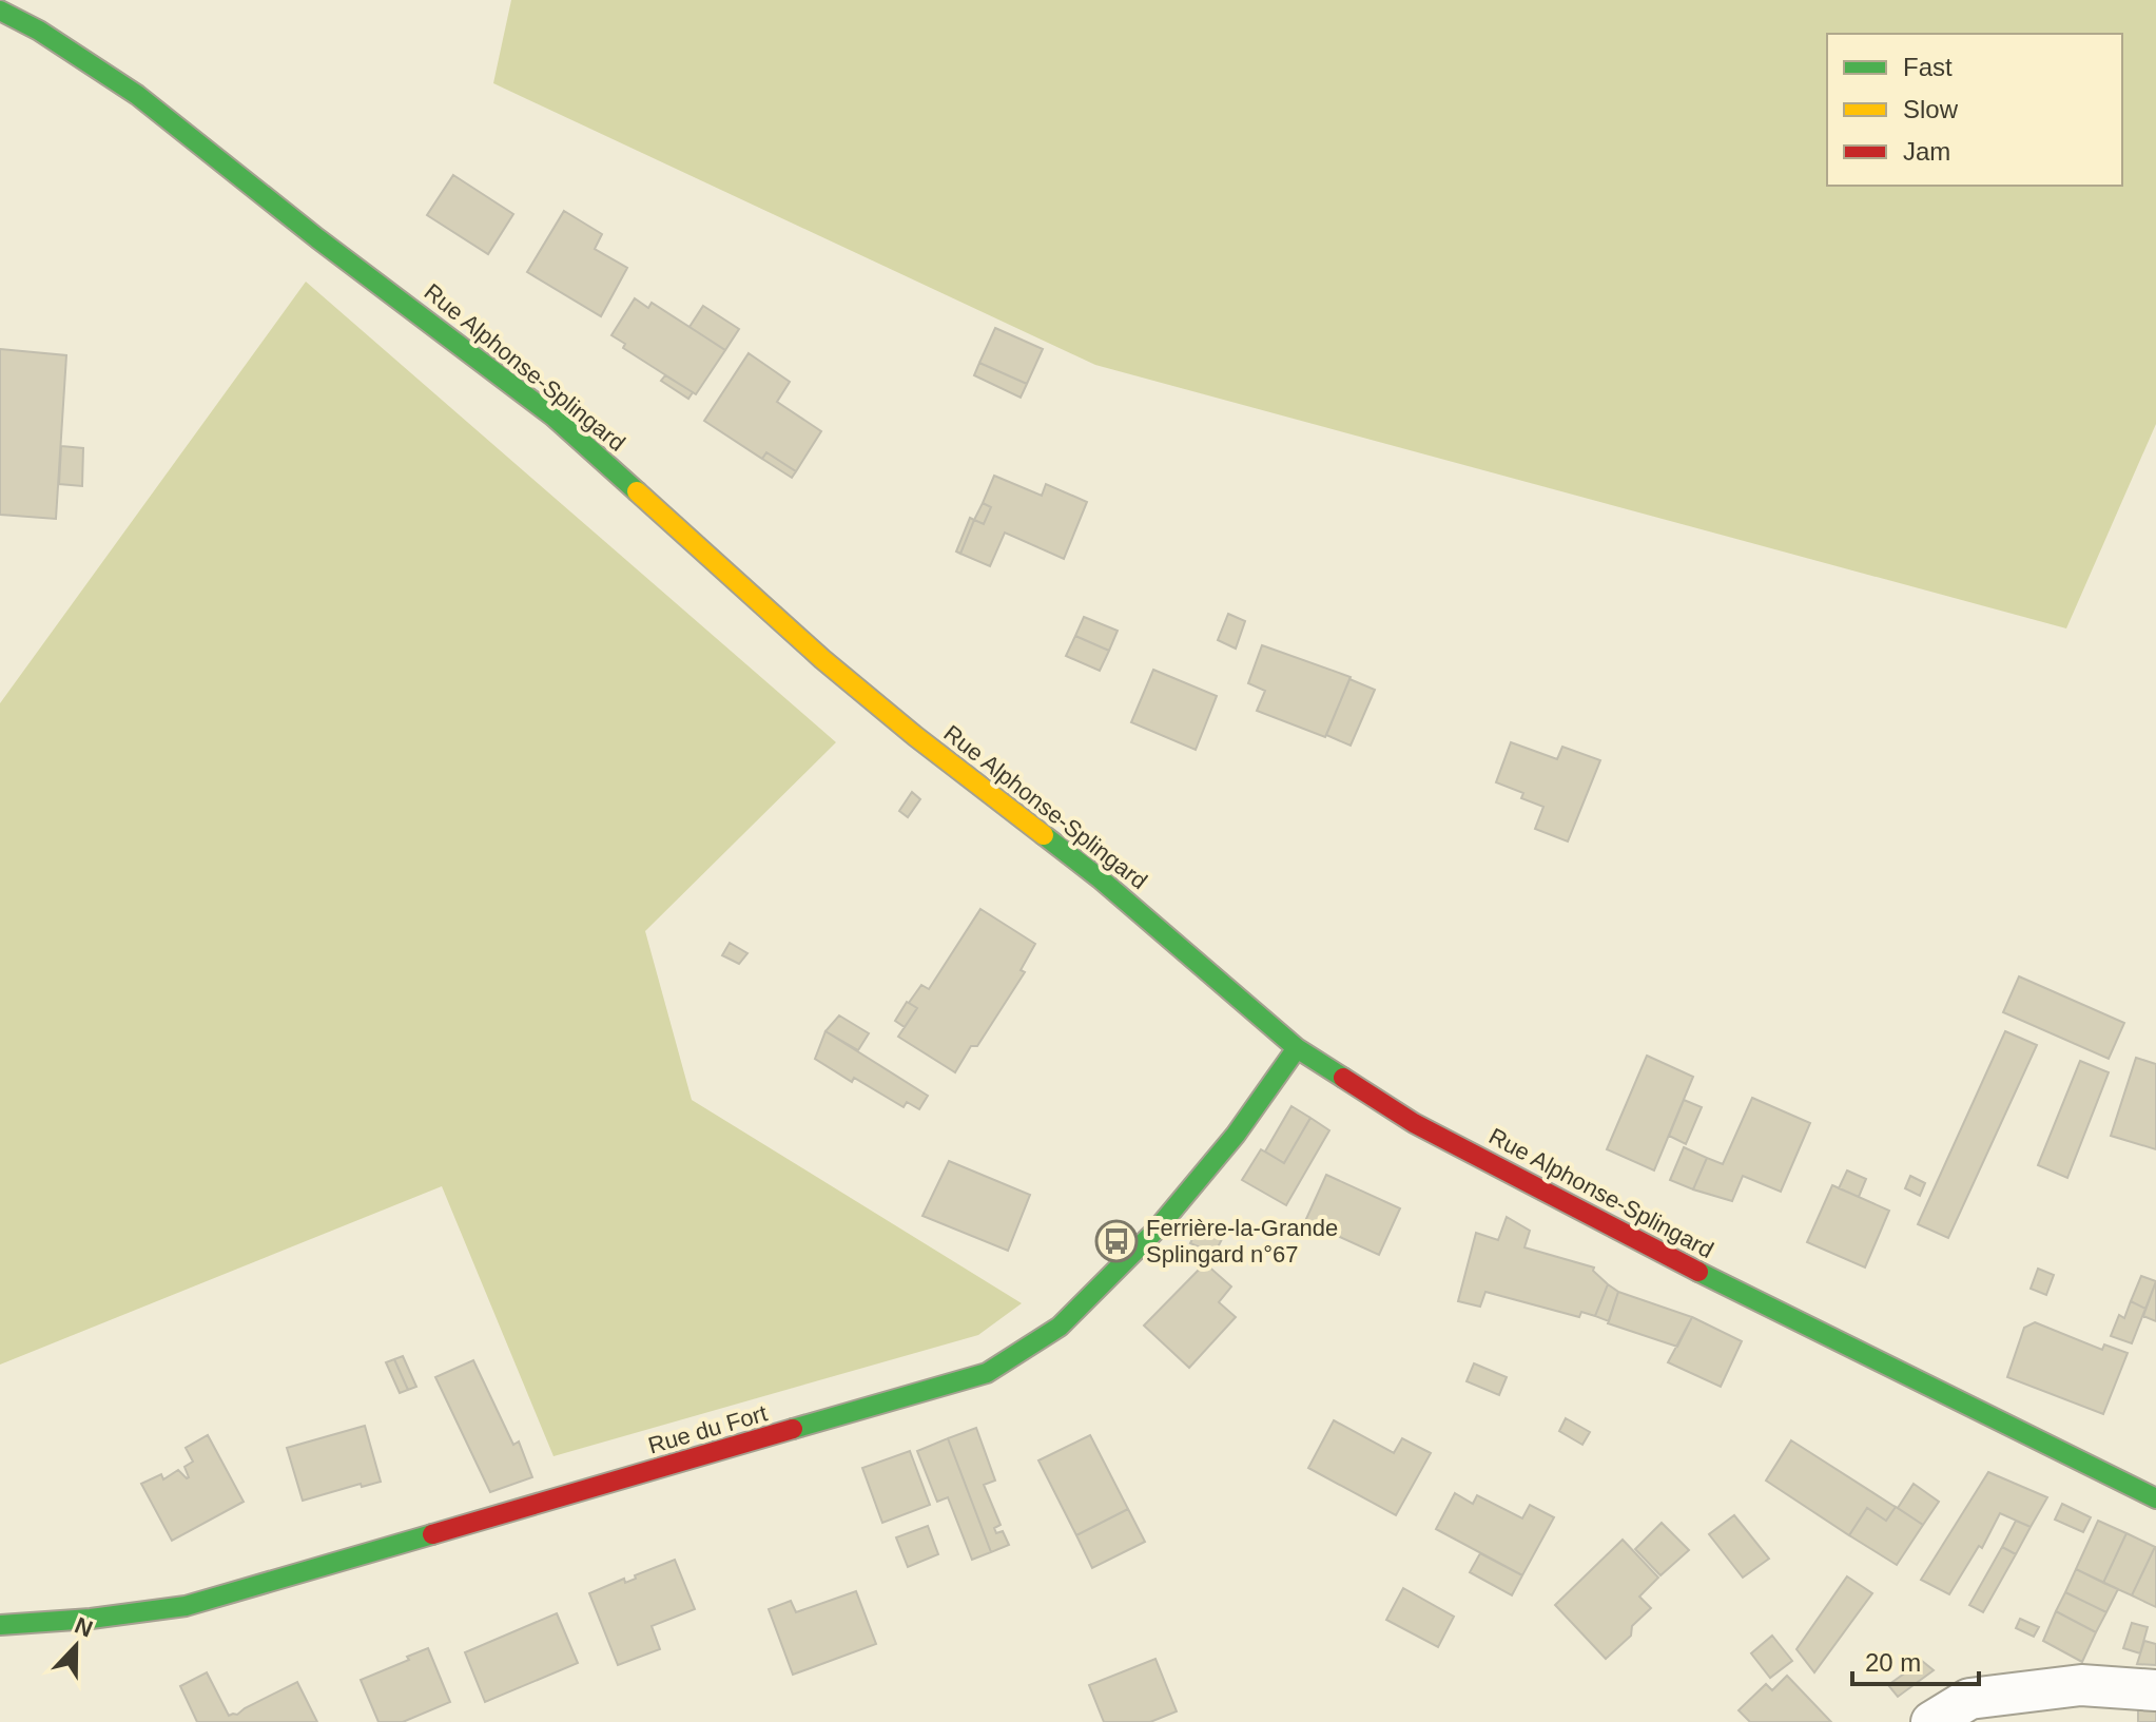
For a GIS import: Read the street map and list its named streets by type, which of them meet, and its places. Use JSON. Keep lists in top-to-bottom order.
{
  "streets": {
    "street": ["Rue Alphonse-Splingard", "Rue du Fort"]
  },
  "crossings": [
    ["Rue Alphonse-Splingard", "Rue du Fort"]
  ],
  "places": {
    "bus stop": ["Ferrière-la-Grande Splingard n°67"]
  },
  "legend": ["Fast", "Slow", "Jam"],
  "scale_bar": "20 m",
  "north": "top"
}
